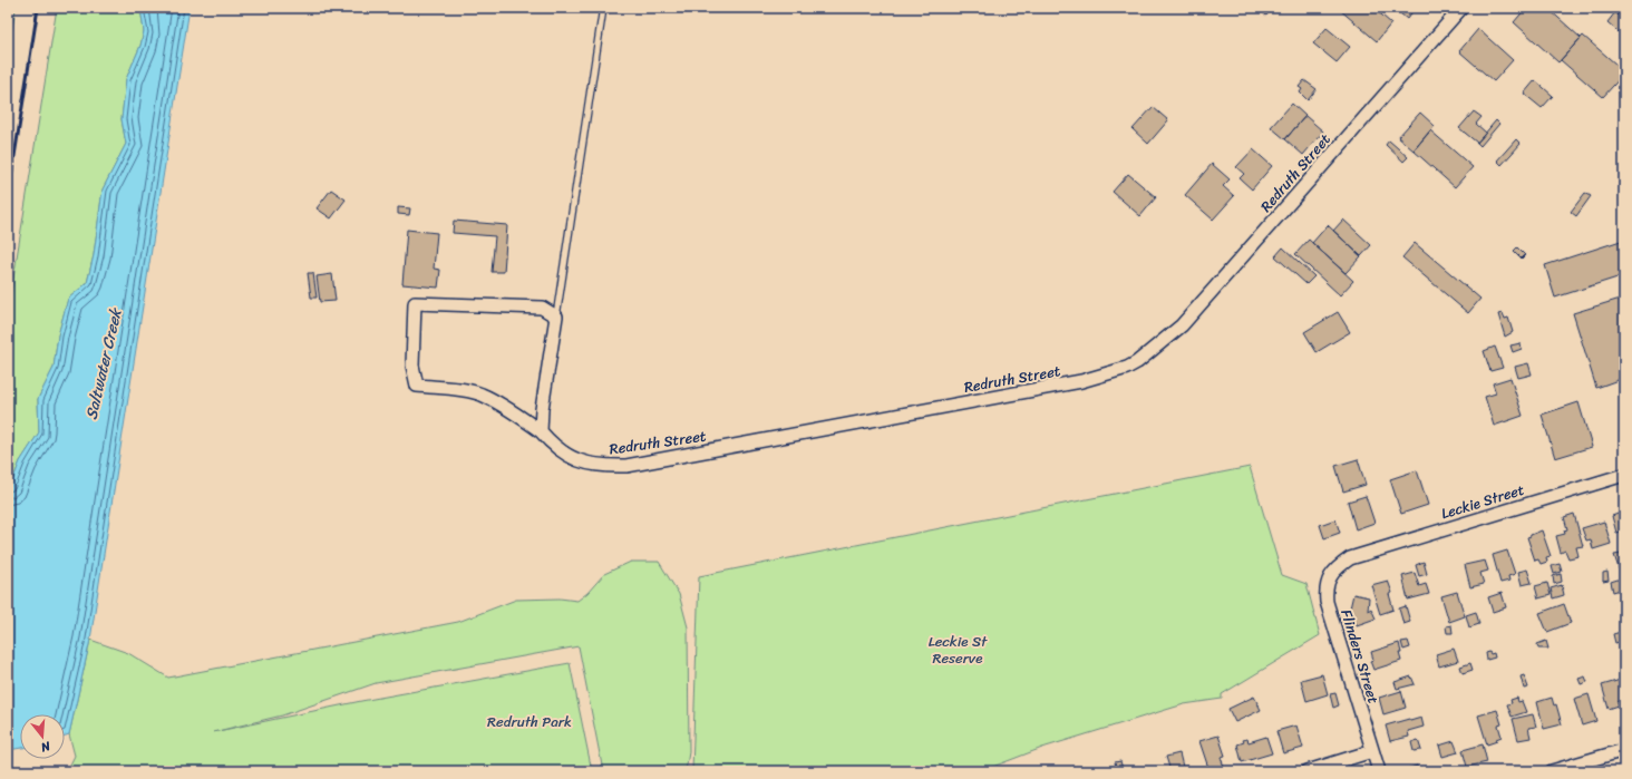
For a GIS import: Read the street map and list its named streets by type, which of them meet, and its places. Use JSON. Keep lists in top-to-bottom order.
{
  "streets": {
    "street": ["Redruth Street", "Leckie Street", "Flinders Street"]
  },
  "crossings": [
    ["Leckie Street", "Flinders Street"]
  ],
  "water": ["Saltwater Creek"],
  "parks": ["Leckie St Reserve", "Redruth Park"],
  "north": "bottom"
}
